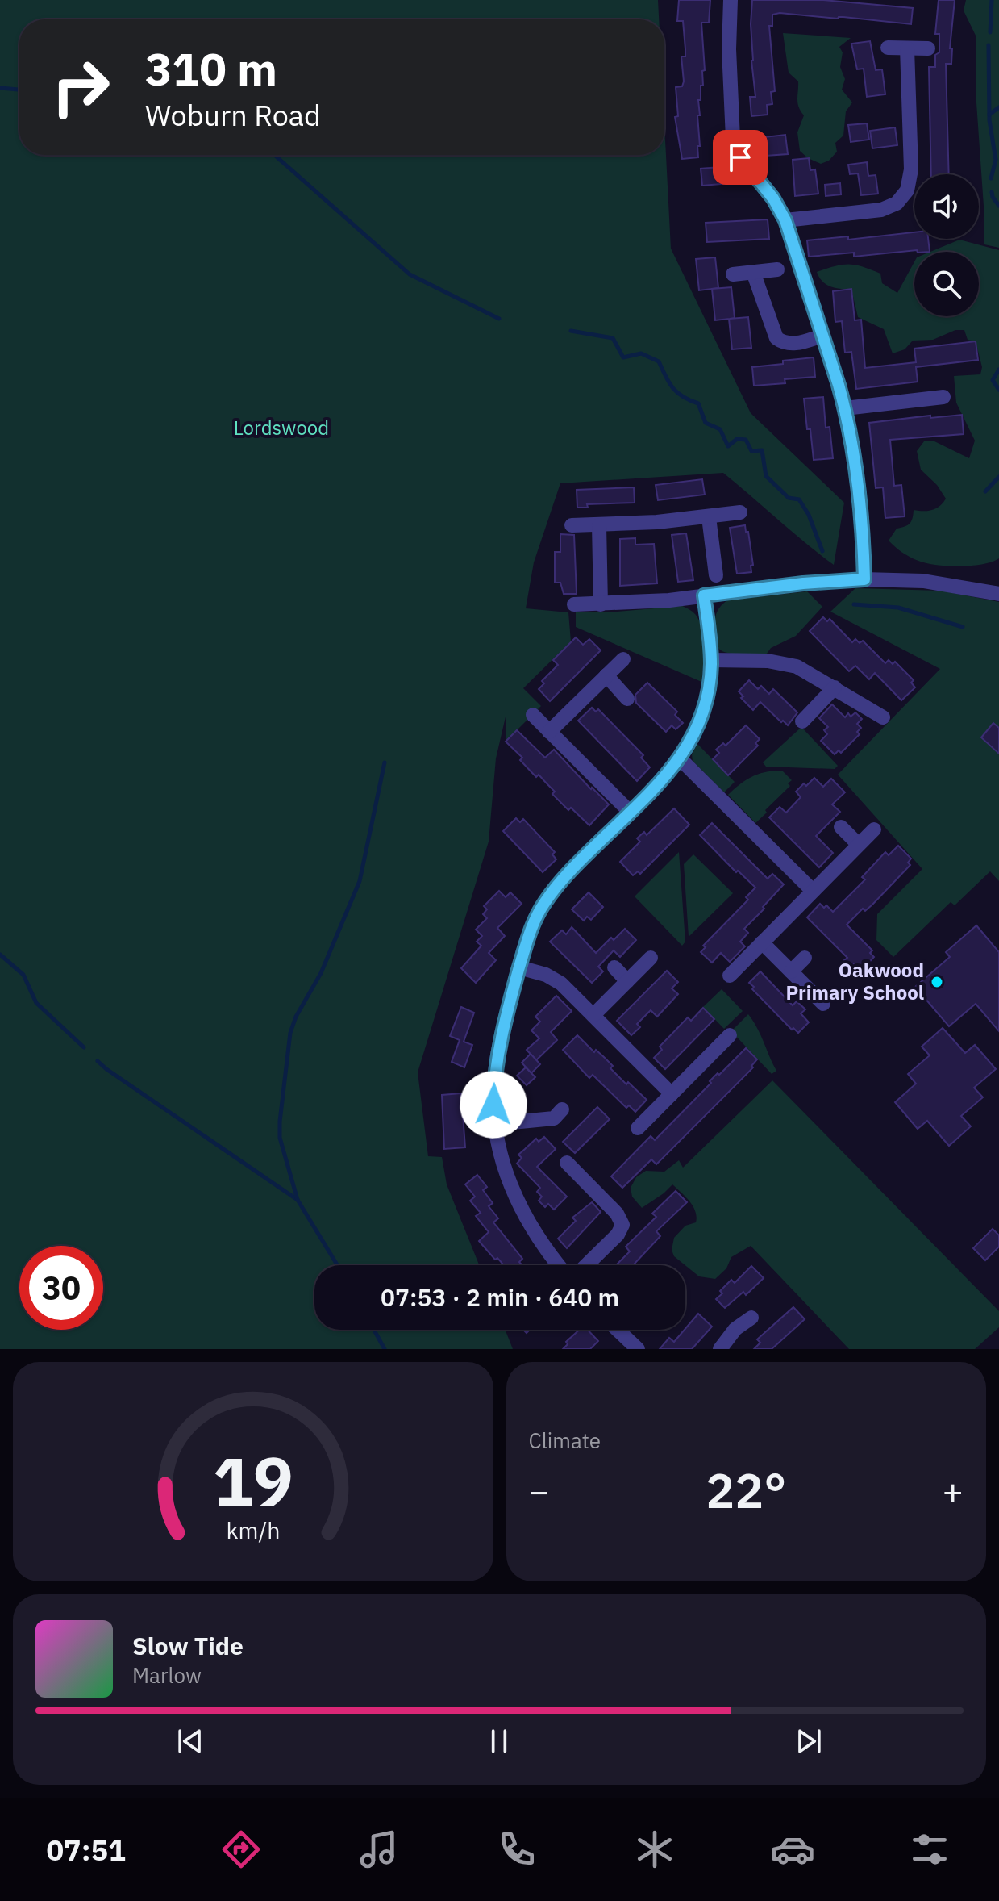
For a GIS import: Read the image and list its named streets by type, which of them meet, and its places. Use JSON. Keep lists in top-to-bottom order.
{
  "parks": ["Lordswood"],
  "places": ["Oakwood Primary School"],
  "page": {
    "turn": ["310 m", "Woburn Road"],
    "limit": "30",
    "trip": "07:53 · 2 min · 640 m",
    "tile": "Climate",
    "heat": ["−", "22°", "+"],
    "song": ["Slow Tide", "Marlow"],
    "tabs": "07:51",
    "gauge": ["19", "km/h"]
  }
}
